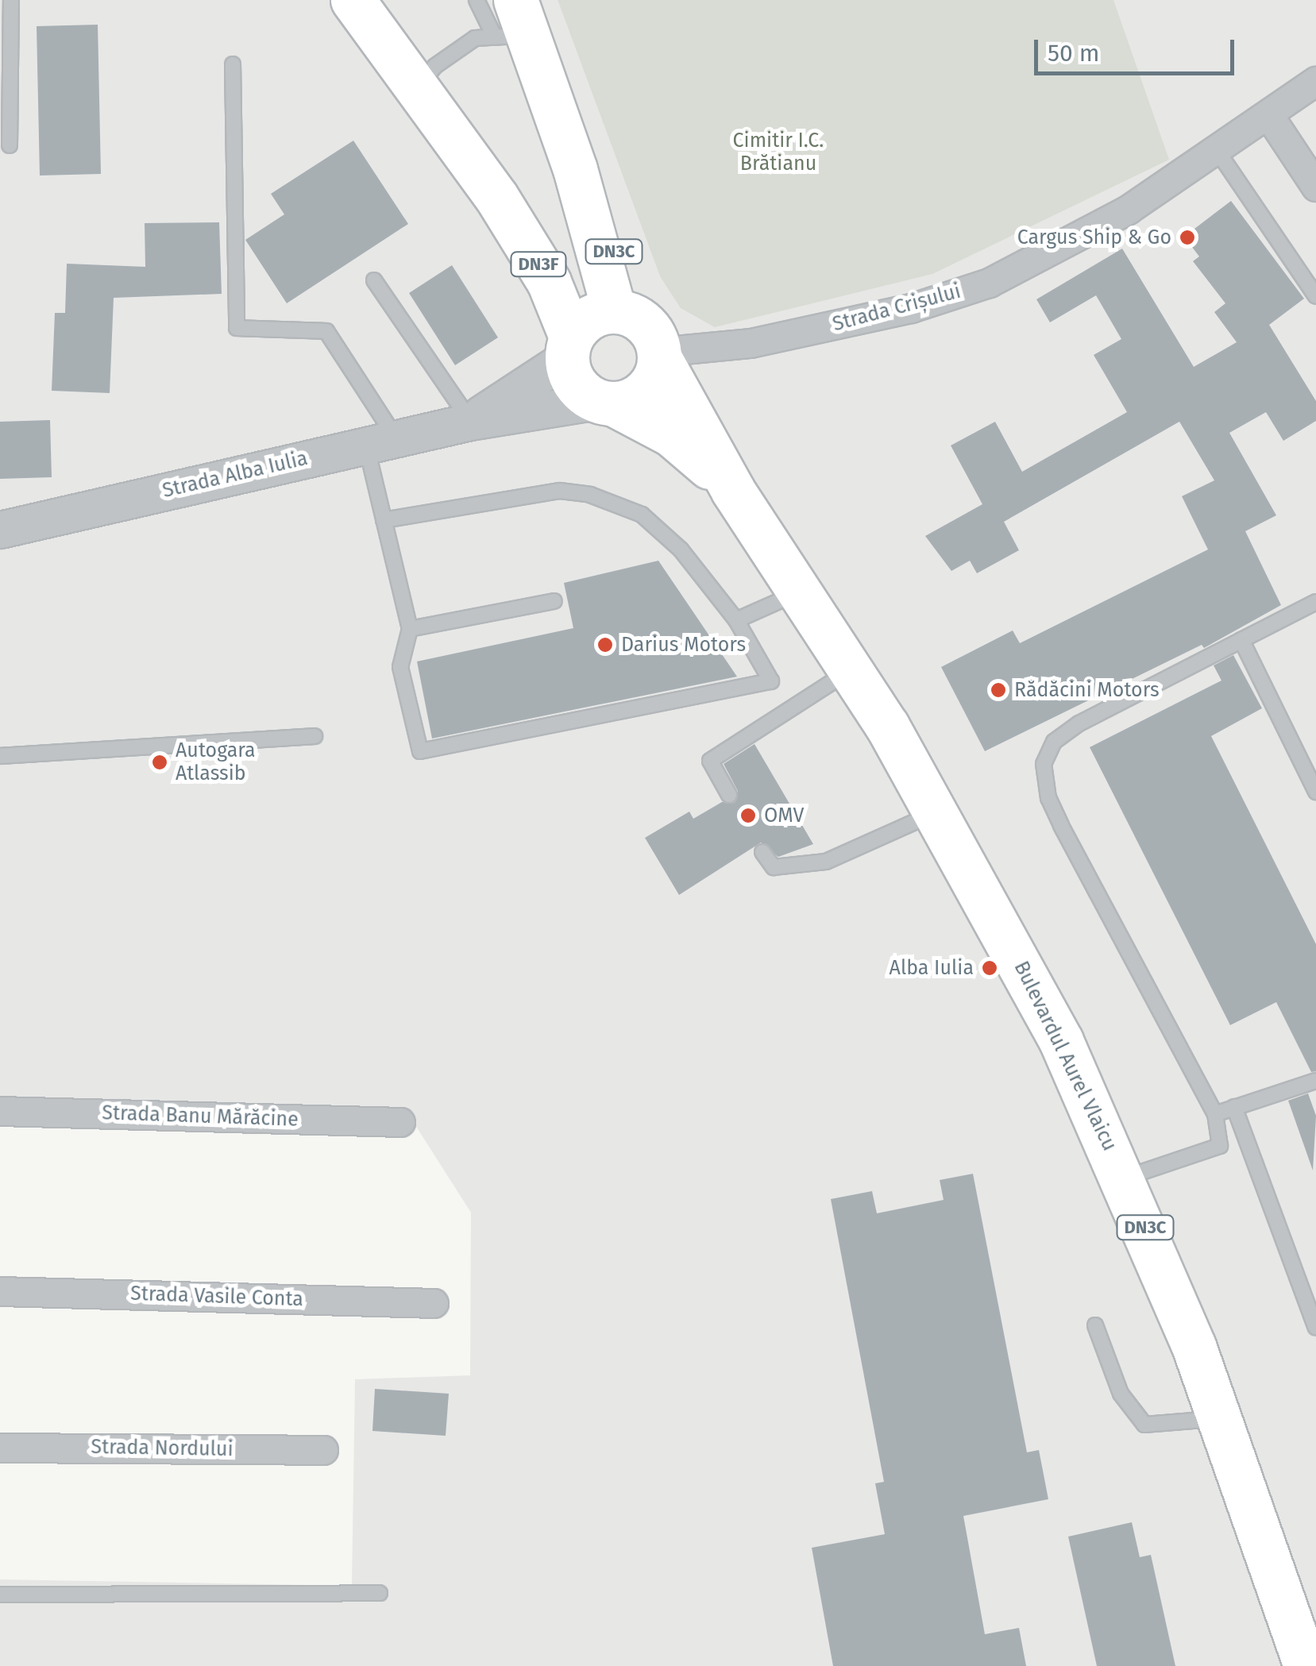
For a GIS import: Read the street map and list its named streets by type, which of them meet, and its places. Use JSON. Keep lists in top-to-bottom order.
{
  "streets": {
    "main road": ["DN3C", "DN3F", "Bulevardul Aurel Vlaicu"],
    "street": [
      "Strada Crișului",
      "Strada Alba Iulia",
      "Strada Banu Mărăcine",
      "Strada Vasile Conta",
      "Strada Nordului"
    ]
  },
  "crossings": [
    ["DN3C", "DN3F"],
    ["DN3C", "Strada Crișului"],
    ["DN3C", "Strada Alba Iulia"],
    ["DN3C", "Bulevardul Aurel Vlaicu"],
    ["DN3F", "Strada Crișului"],
    ["DN3F", "Strada Alba Iulia"],
    ["DN3F", "Bulevardul Aurel Vlaicu"],
    ["Strada Crișului", "Strada Alba Iulia"],
    ["Strada Crișului", "Bulevardul Aurel Vlaicu"],
    ["Strada Alba Iulia", "Bulevardul Aurel Vlaicu"]
  ],
  "parks": ["Cimitir I.C. Brătianu"],
  "places": [
    "Cargus Ship & Go",
    "Darius Motors",
    "Rădăcini Motors",
    "Autogara Atlassib",
    "OMV",
    "Alba Iulia"
  ],
  "scale_bar": "50 m"
}
